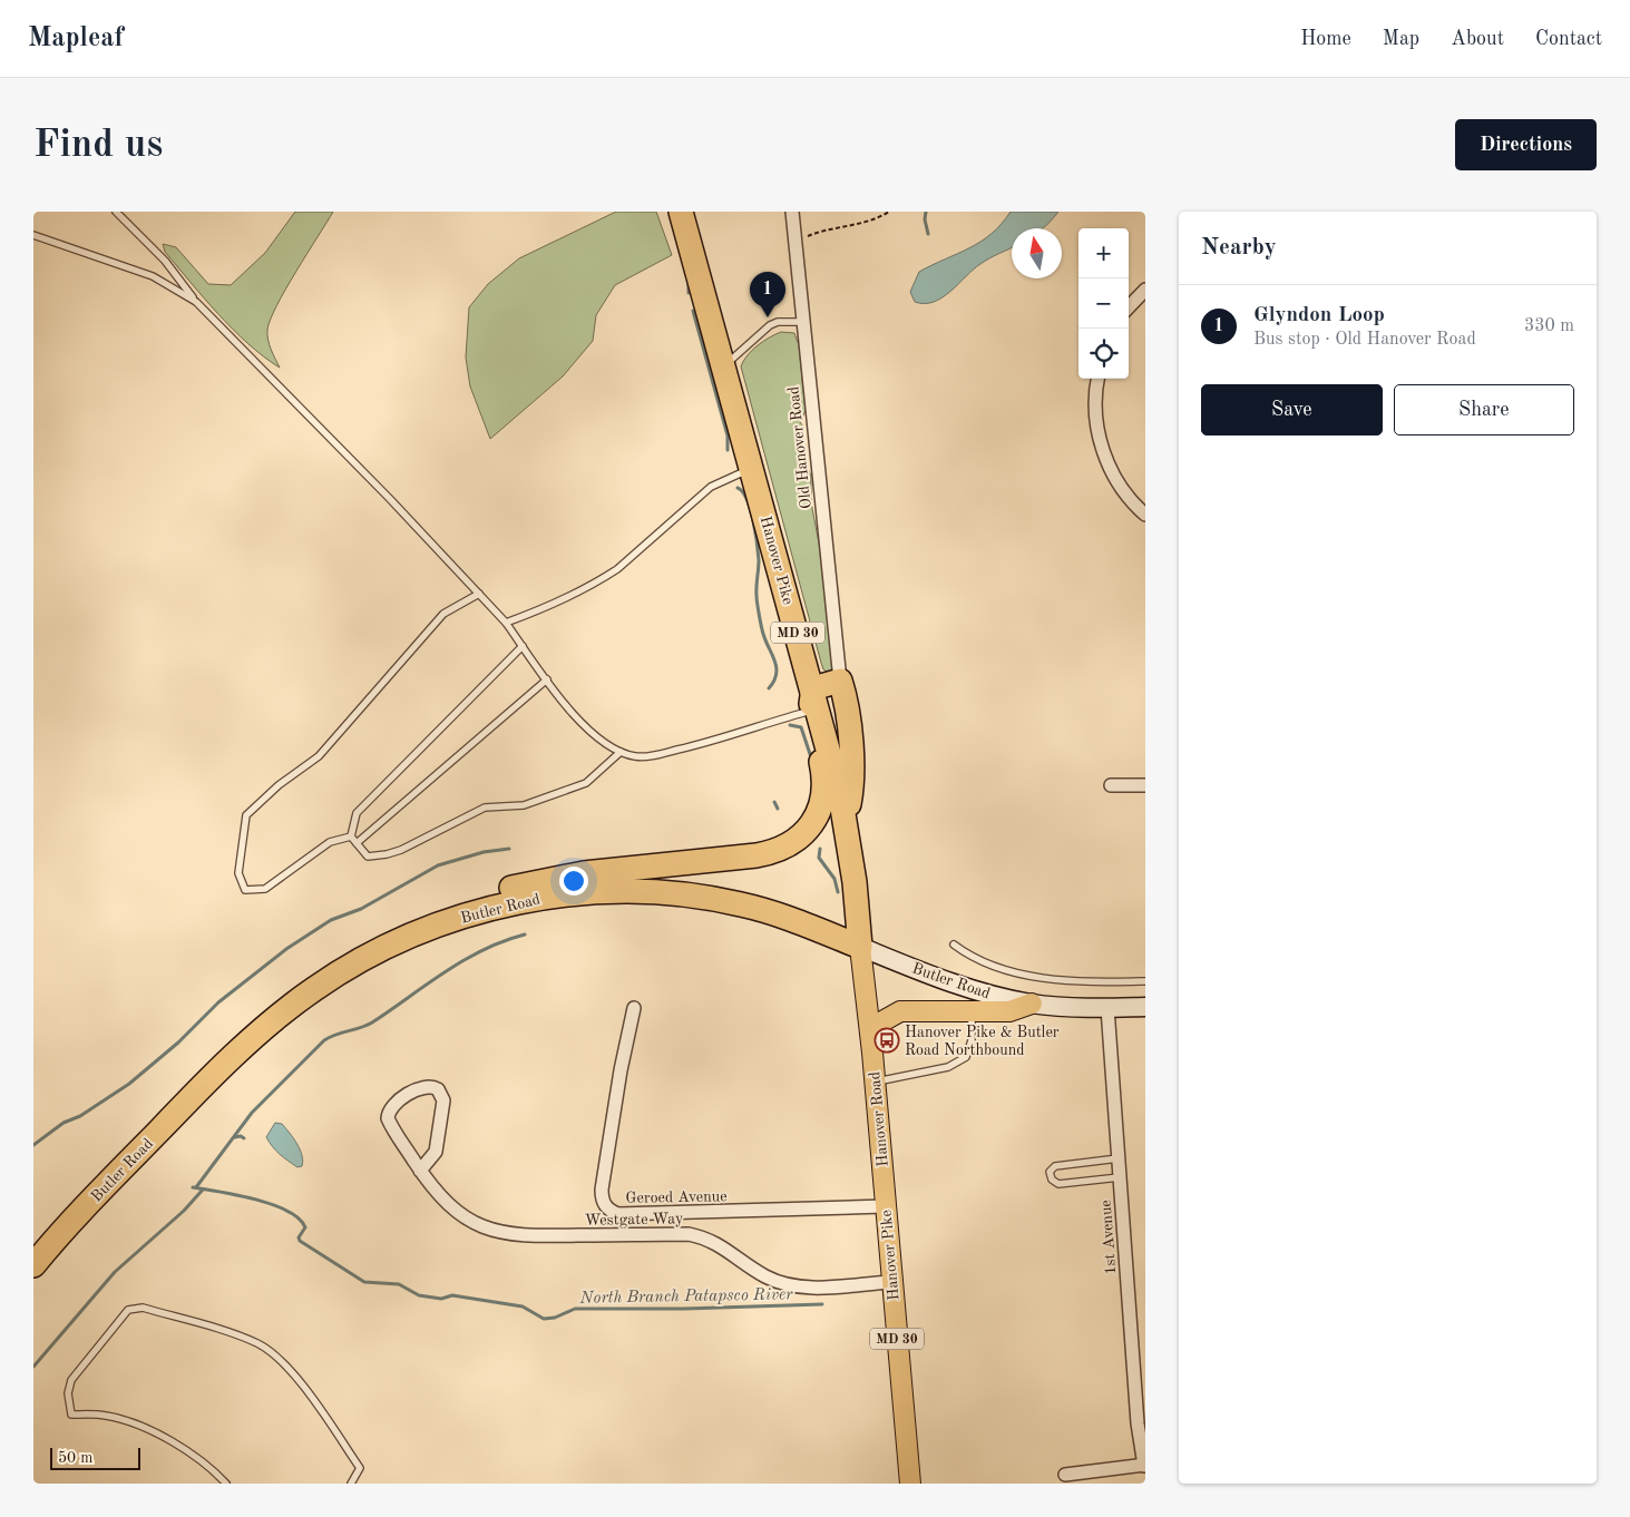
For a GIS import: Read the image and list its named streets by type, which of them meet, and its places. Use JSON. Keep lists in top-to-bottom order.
{
  "streets": {
    "highway": ["Hanover Pike", "MD 30", "Butler Road"],
    "main road": ["Hanover Road"],
    "street": [
      "Old Hanover Road",
      "Geroed Avenue",
      "Westgate Way",
      "1st Avenue"
    ]
  },
  "crossings": [
    ["Hanover Pike", "Butler Road"],
    ["Hanover Pike", "Hanover Road"],
    ["Hanover Pike", "Geroed Avenue"],
    ["Hanover Pike", "Westgate Way"],
    ["Butler Road", "Hanover Road"],
    ["Butler Road", "1st Avenue"],
    ["Hanover Road", "Geroed Avenue"]
  ],
  "water": ["North Branch Patapsco River"],
  "places": {
    "bus stop": ["Hanover Pike & Butler Road Northbound"]
  },
  "scale_bar": "50 m",
  "north": "top",
  "page": {
    "header": "Mapleaf",
    "nav": [
      "Home",
      "Map",
      "About",
      "Contact"
    ],
    "buttons": [
      "Directions",
      ["Save", "Share"]
    ],
    "title": "Find us",
    "heading": "Nearby",
    "map_buttons": ["+", "−"],
    "pins": "1",
    "list": [
      {
        "mark": "1",
        "name": "Glyndon Loop",
        "note": "Bus stop · Old Hanover Road",
        "value": "330 m"
      }
    ],
    "scale": "50 m"
  }
}
